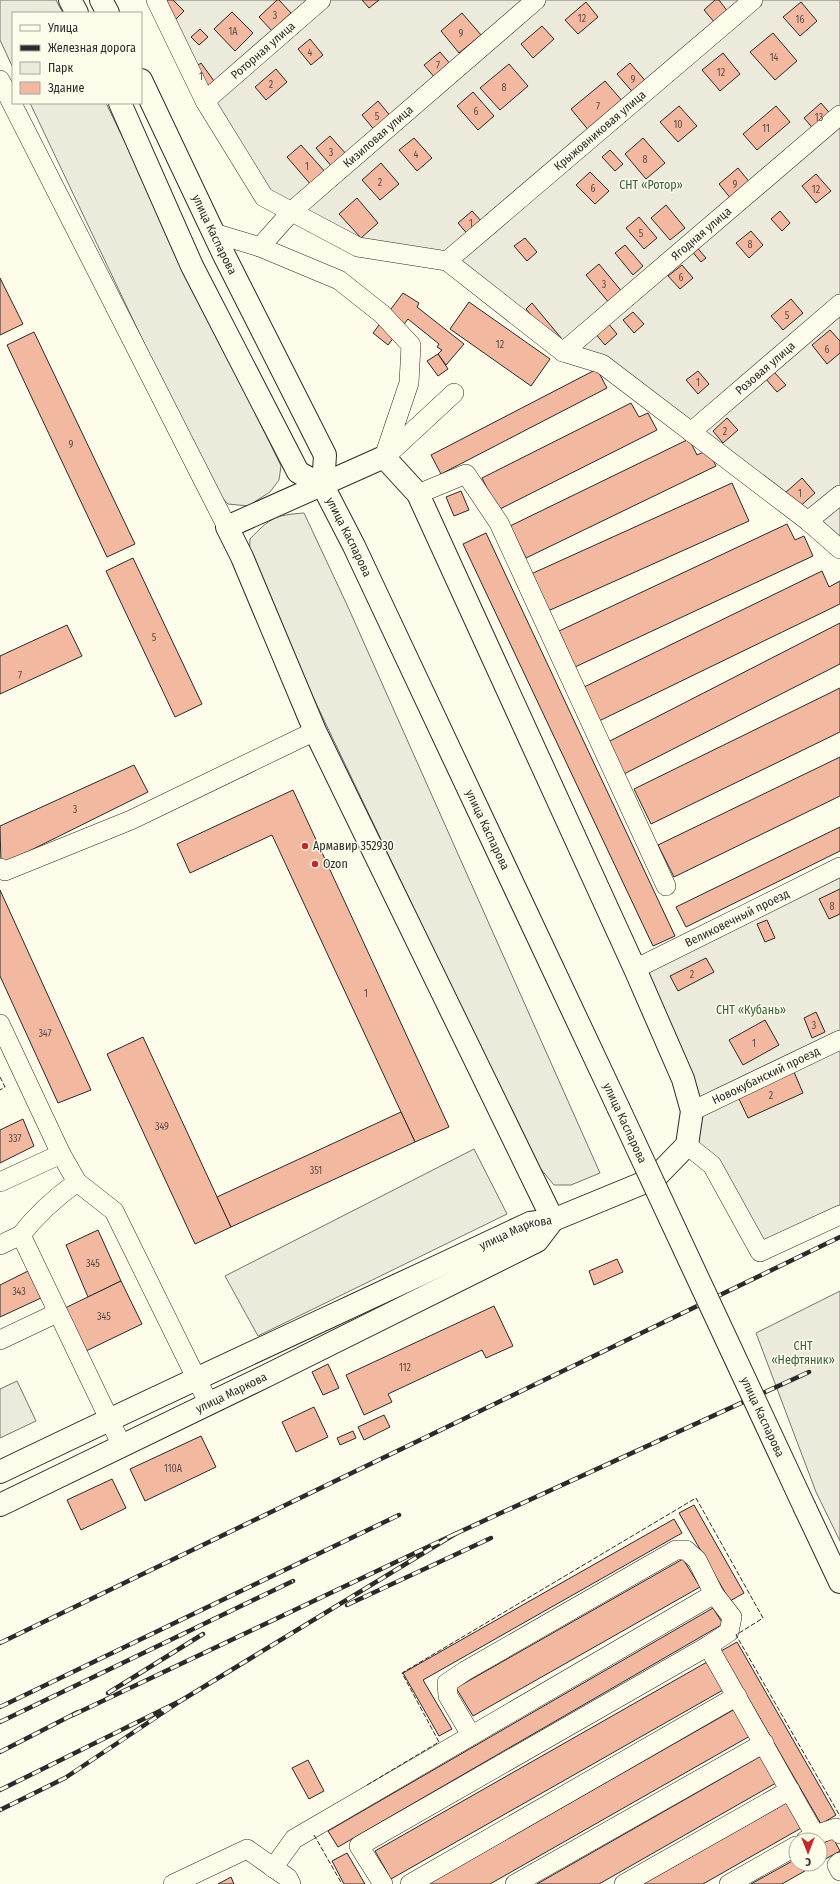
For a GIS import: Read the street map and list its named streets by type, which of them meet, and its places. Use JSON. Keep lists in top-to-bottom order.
{
  "streets": {
    "main road": ["улица Каспарова", "улица Маркова"],
    "street": [
      "Роторная улица",
      "Крыжовниковая улица",
      "Кизиловая улица",
      "Ягодная улица",
      "Розовая улица",
      "Великовечный проезд",
      "Новокубанский проезд"
    ]
  },
  "parks": ["СНТ «Ротор»", "СНТ «Кубань»", "СНТ «Нефтяник»"],
  "places": ["Армавир 352930", "Ozon"],
  "house_numbers": [
    "3",
    "12",
    "16",
    "1А",
    "9",
    "4",
    "14",
    "7",
    "12",
    "1",
    "9",
    "2",
    "8",
    "7",
    "6",
    "5",
    "13",
    "10",
    "11",
    "3",
    "4",
    "8",
    "1",
    "2",
    "9",
    "6",
    "12",
    "1",
    "5",
    "8",
    "6",
    "3",
    "5",
    "12",
    "6",
    "1",
    "2",
    "9",
    "1",
    "5",
    "7",
    "3",
    "8",
    "2",
    "1",
    "3",
    "347",
    "1",
    "2",
    "349",
    "337",
    "351",
    "345",
    "343",
    "345",
    "112",
    "110А"
  ],
  "legend": [
    "Улица",
    "Железная дорога",
    "Парк",
    "Здание"
  ],
  "north": "bottom"
}
